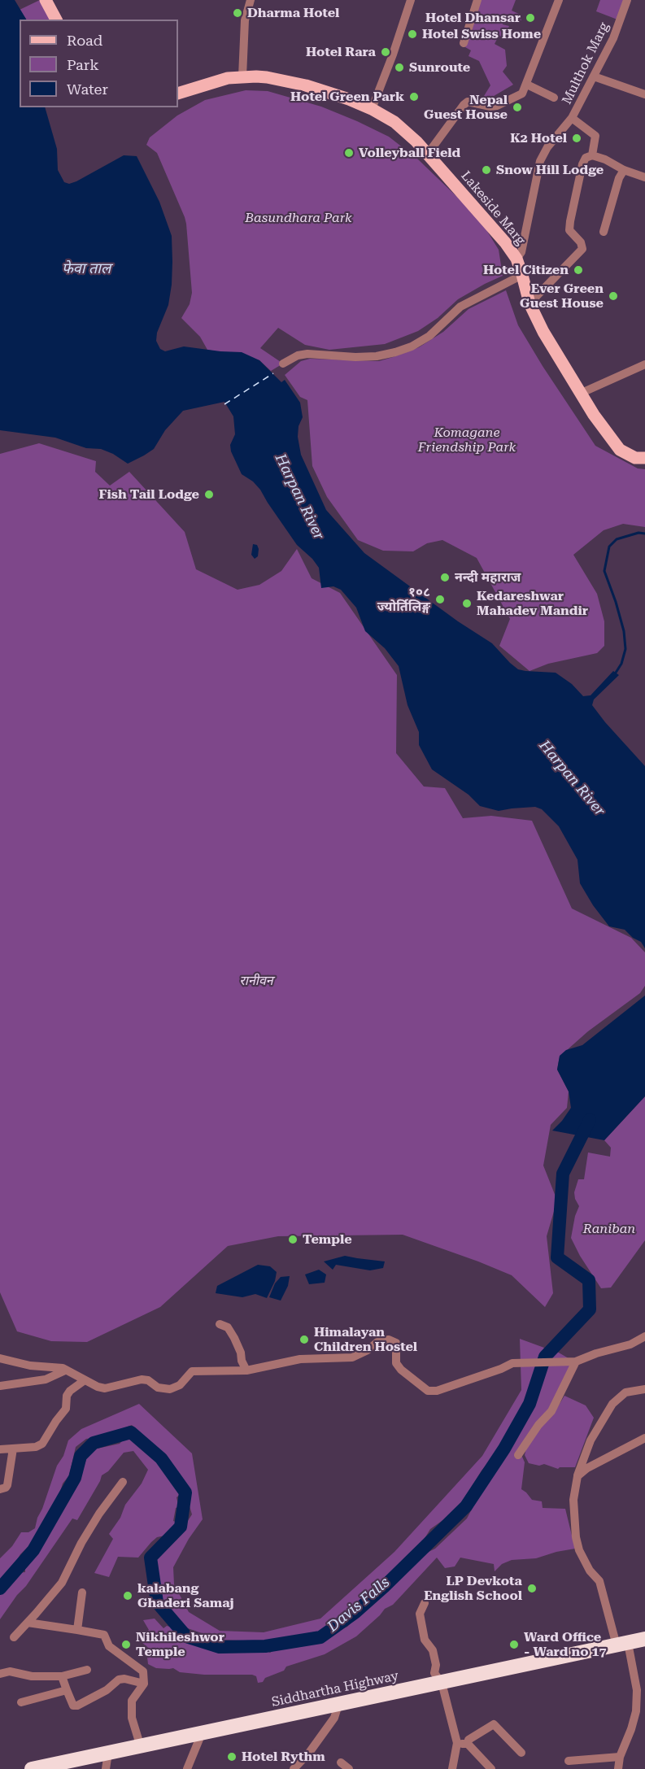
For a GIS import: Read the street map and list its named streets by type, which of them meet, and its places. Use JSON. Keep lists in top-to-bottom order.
{
  "streets": {
    "highway": ["Siddhartha Highway"],
    "main road": ["Lakeside Marg"],
    "street": ["Multhok Marg"]
  },
  "water": ["फेवा ताल", "Harpan River", "Davis Falls"],
  "parks": [
    "Basundhara Park",
    "Komagane Friendship Park",
    "रानीवन",
    "Raniban"
  ],
  "places": [
    "Dharma Hotel",
    "Hotel Dhansar",
    "Hotel Swiss Home",
    "Hotel Rara",
    "Sunroute",
    "Hotel Green Park",
    "Nepal Guest House",
    "K2 Hotel",
    "Volleyball Field",
    "Snow Hill Lodge",
    "Hotel Citizen",
    "Ever Green Guest House",
    "Fish Tail Lodge",
    "नन्दी महाराज",
    "१०८ ज्योर्तिलिङ्ग",
    "Kedareshwar Mahadev Mandir",
    "Temple",
    "Himalayan Children Hostel",
    "LP Devkota English School",
    "kalabang Ghaderi Samaj",
    "Nikhileshwor Temple",
    "Ward Office - Ward no 17",
    "Hotel Rythm"
  ],
  "legend": ["Road", "Park", "Water"]
}
